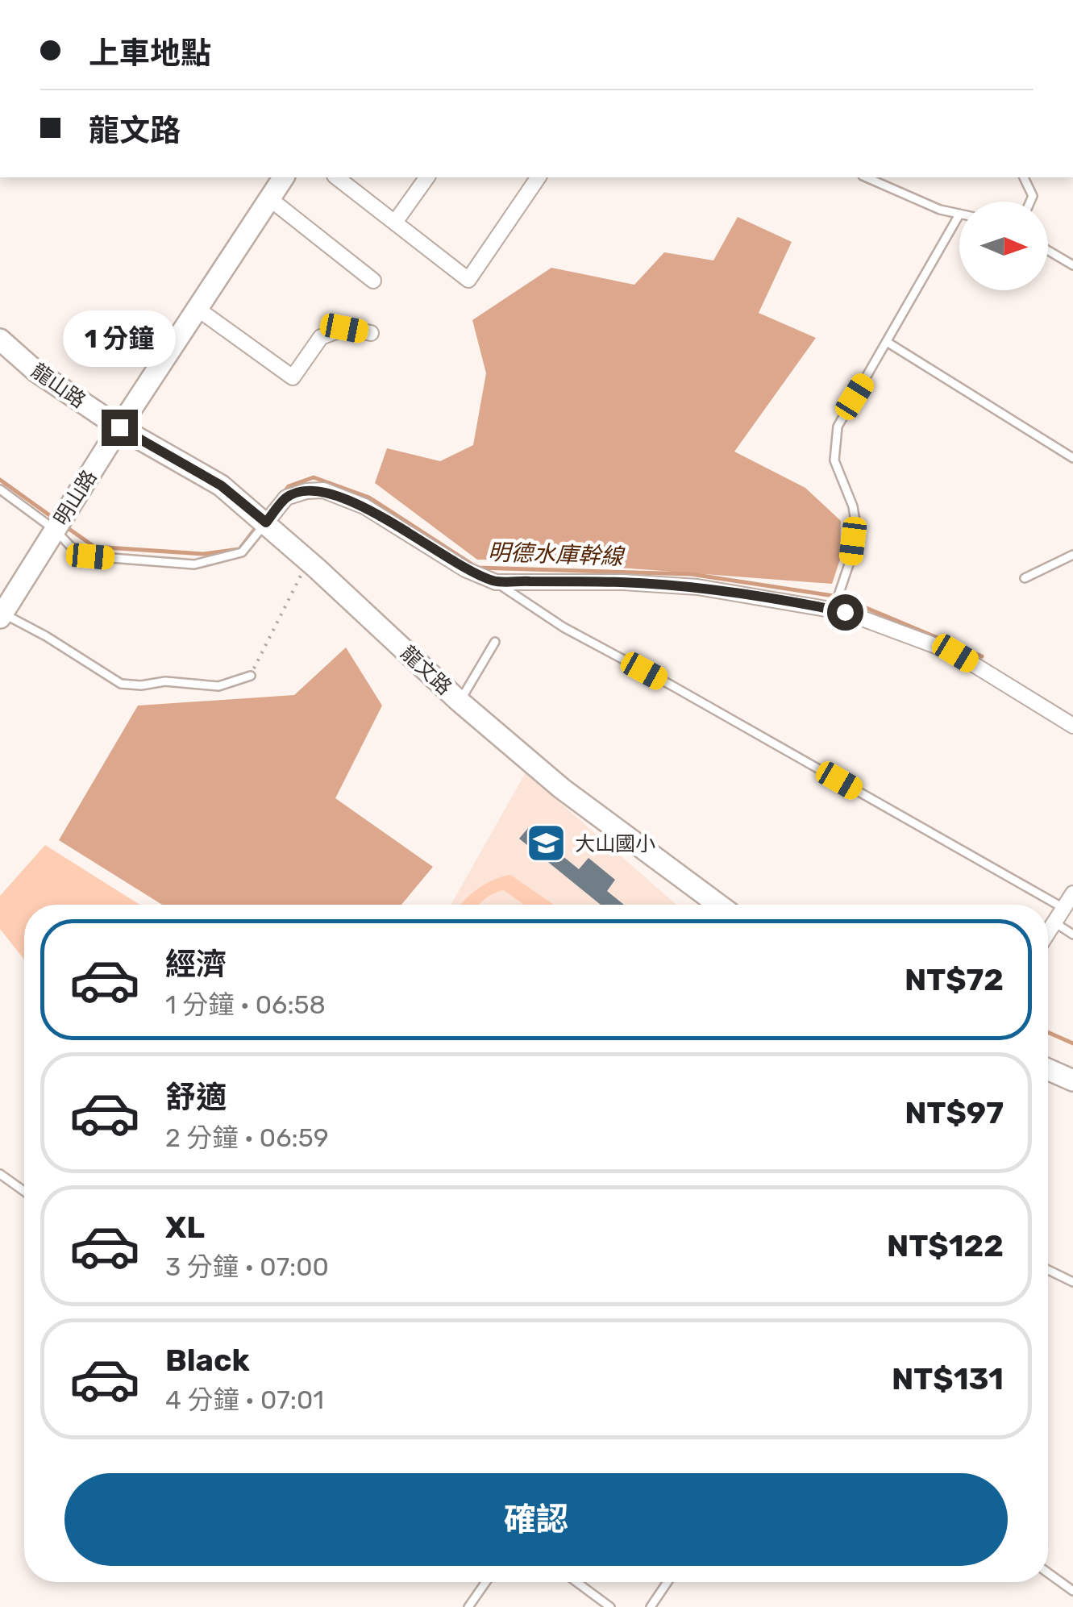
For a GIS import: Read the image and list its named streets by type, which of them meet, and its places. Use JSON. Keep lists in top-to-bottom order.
{
  "streets": {
    "street": ["龍山路", "明山路", "龍文路"]
  },
  "crossings": [
    ["龍山路", "明山路"],
    ["龍山路", "龍文路"],
    ["明山路", "龍文路"]
  ],
  "water": ["明德水庫幹線"],
  "places": {
    "school or university": ["大山國小"]
  },
  "north": "right",
  "page": {
    "banner": ["上車地點", "龍文路"],
    "bubble": "1 分鐘",
    "list": [
      {
        "name": "經濟",
        "note": "1 分鐘 · 06:58",
        "value": "NT$72"
      },
      {
        "name": "舒適",
        "note": "2 分鐘 · 06:59",
        "value": "NT$97"
      },
      {
        "name": "XL",
        "note": "3 分鐘 · 07:00",
        "value": "NT$122"
      },
      {
        "name": "Black",
        "note": "4 分鐘 · 07:01",
        "value": "NT$131"
      }
    ],
    "buttons": "確認"
  }
}
